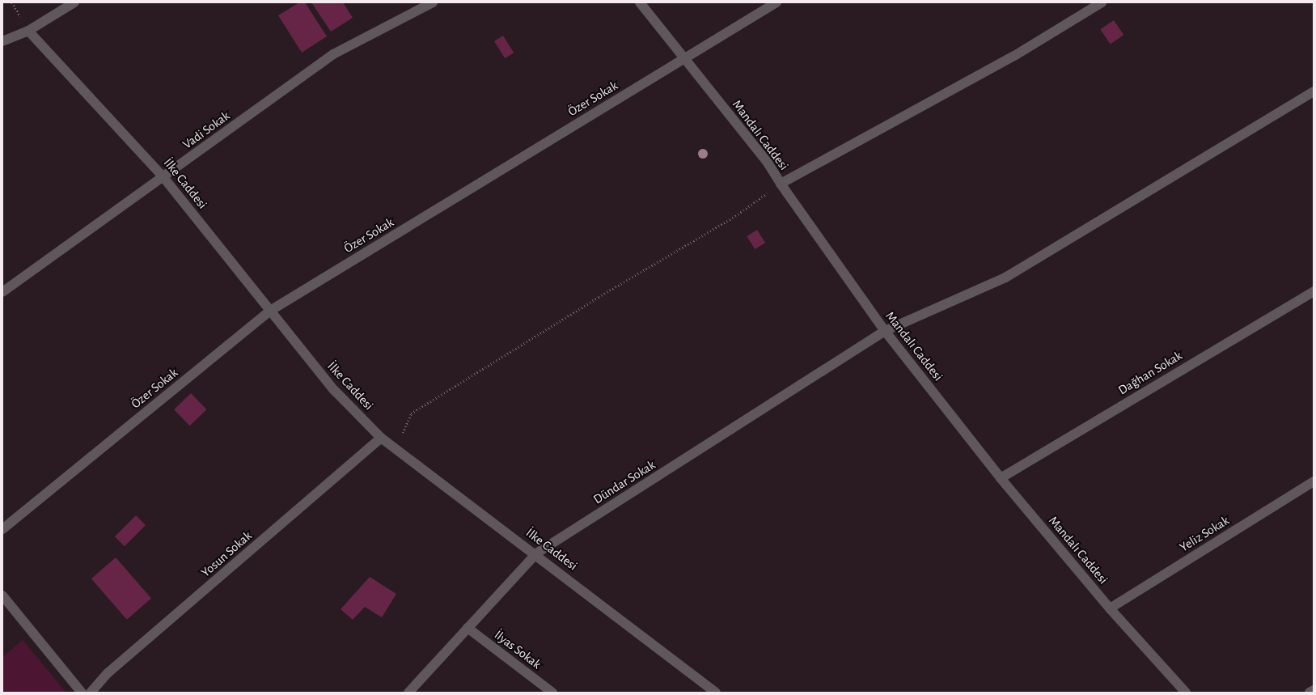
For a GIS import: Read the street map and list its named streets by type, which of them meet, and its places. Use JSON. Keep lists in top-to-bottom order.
{
  "streets": {
    "street": [
      "Özer Sokak",
      "Vadi Sokak",
      "Mandalı Caddesi",
      "İlke Caddesi",
      "Dağhan Sokak",
      "Dündar Sokak",
      "Yeliz Sokak",
      "Yosun Sokak",
      "İlyas Sokak"
    ]
  },
  "crossings": [
    ["Özer Sokak", "Mandalı Caddesi"],
    ["Özer Sokak", "İlke Caddesi"],
    ["Vadi Sokak", "İlke Caddesi"],
    ["Mandalı Caddesi", "Dağhan Sokak"],
    ["Mandalı Caddesi", "Dündar Sokak"],
    ["Mandalı Caddesi", "Yeliz Sokak"],
    ["İlke Caddesi", "Dündar Sokak"],
    ["İlke Caddesi", "Yosun Sokak"],
    ["Dündar Sokak", "İlyas Sokak"]
  ]
}
